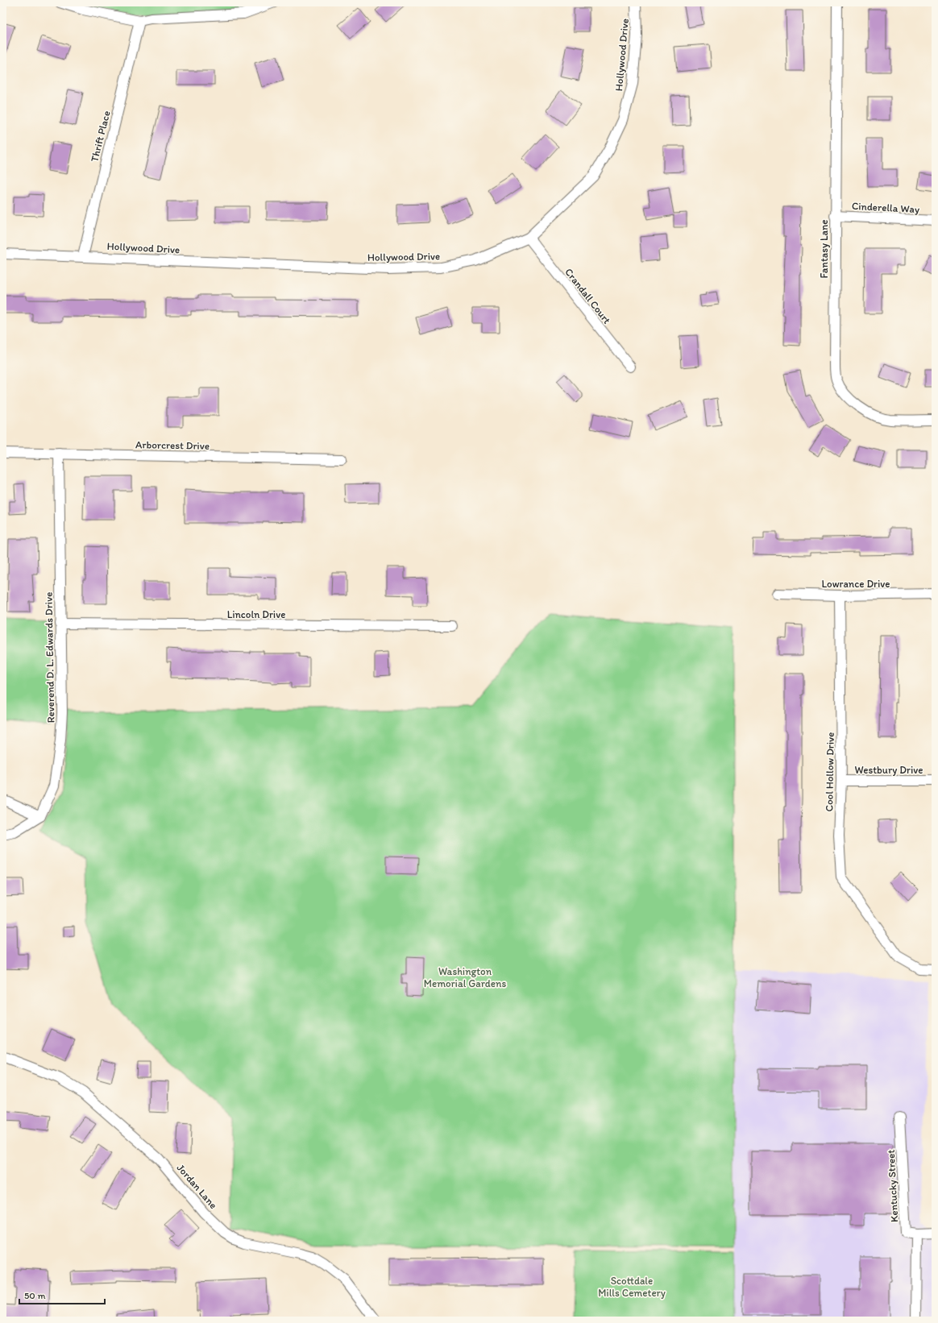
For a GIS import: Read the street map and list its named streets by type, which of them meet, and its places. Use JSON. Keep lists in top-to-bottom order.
{
  "streets": {
    "street": [
      "Hollywood Drive",
      "Thrift Place",
      "Cinderella Way",
      "Fantasy Lane",
      "Crandall Court",
      "Arborcrest Drive",
      "Lowrance Drive",
      "Lincoln Drive",
      "Reverend D. L. Edwards Drive",
      "Westbury Drive",
      "Cool Hollow Drive",
      "Jordan Lane",
      "Kentucky Street"
    ]
  },
  "crossings": [
    ["Hollywood Drive", "Thrift Place"],
    ["Hollywood Drive", "Crandall Court"],
    ["Cinderella Way", "Fantasy Lane"],
    ["Arborcrest Drive", "Reverend D. L. Edwards Drive"],
    ["Lowrance Drive", "Cool Hollow Drive"],
    ["Lincoln Drive", "Reverend D. L. Edwards Drive"],
    ["Westbury Drive", "Cool Hollow Drive"]
  ],
  "parks": ["Washington Memorial Gardens", "Scottdale Mills Cemetery"],
  "scale_bar": "50 m"
}
